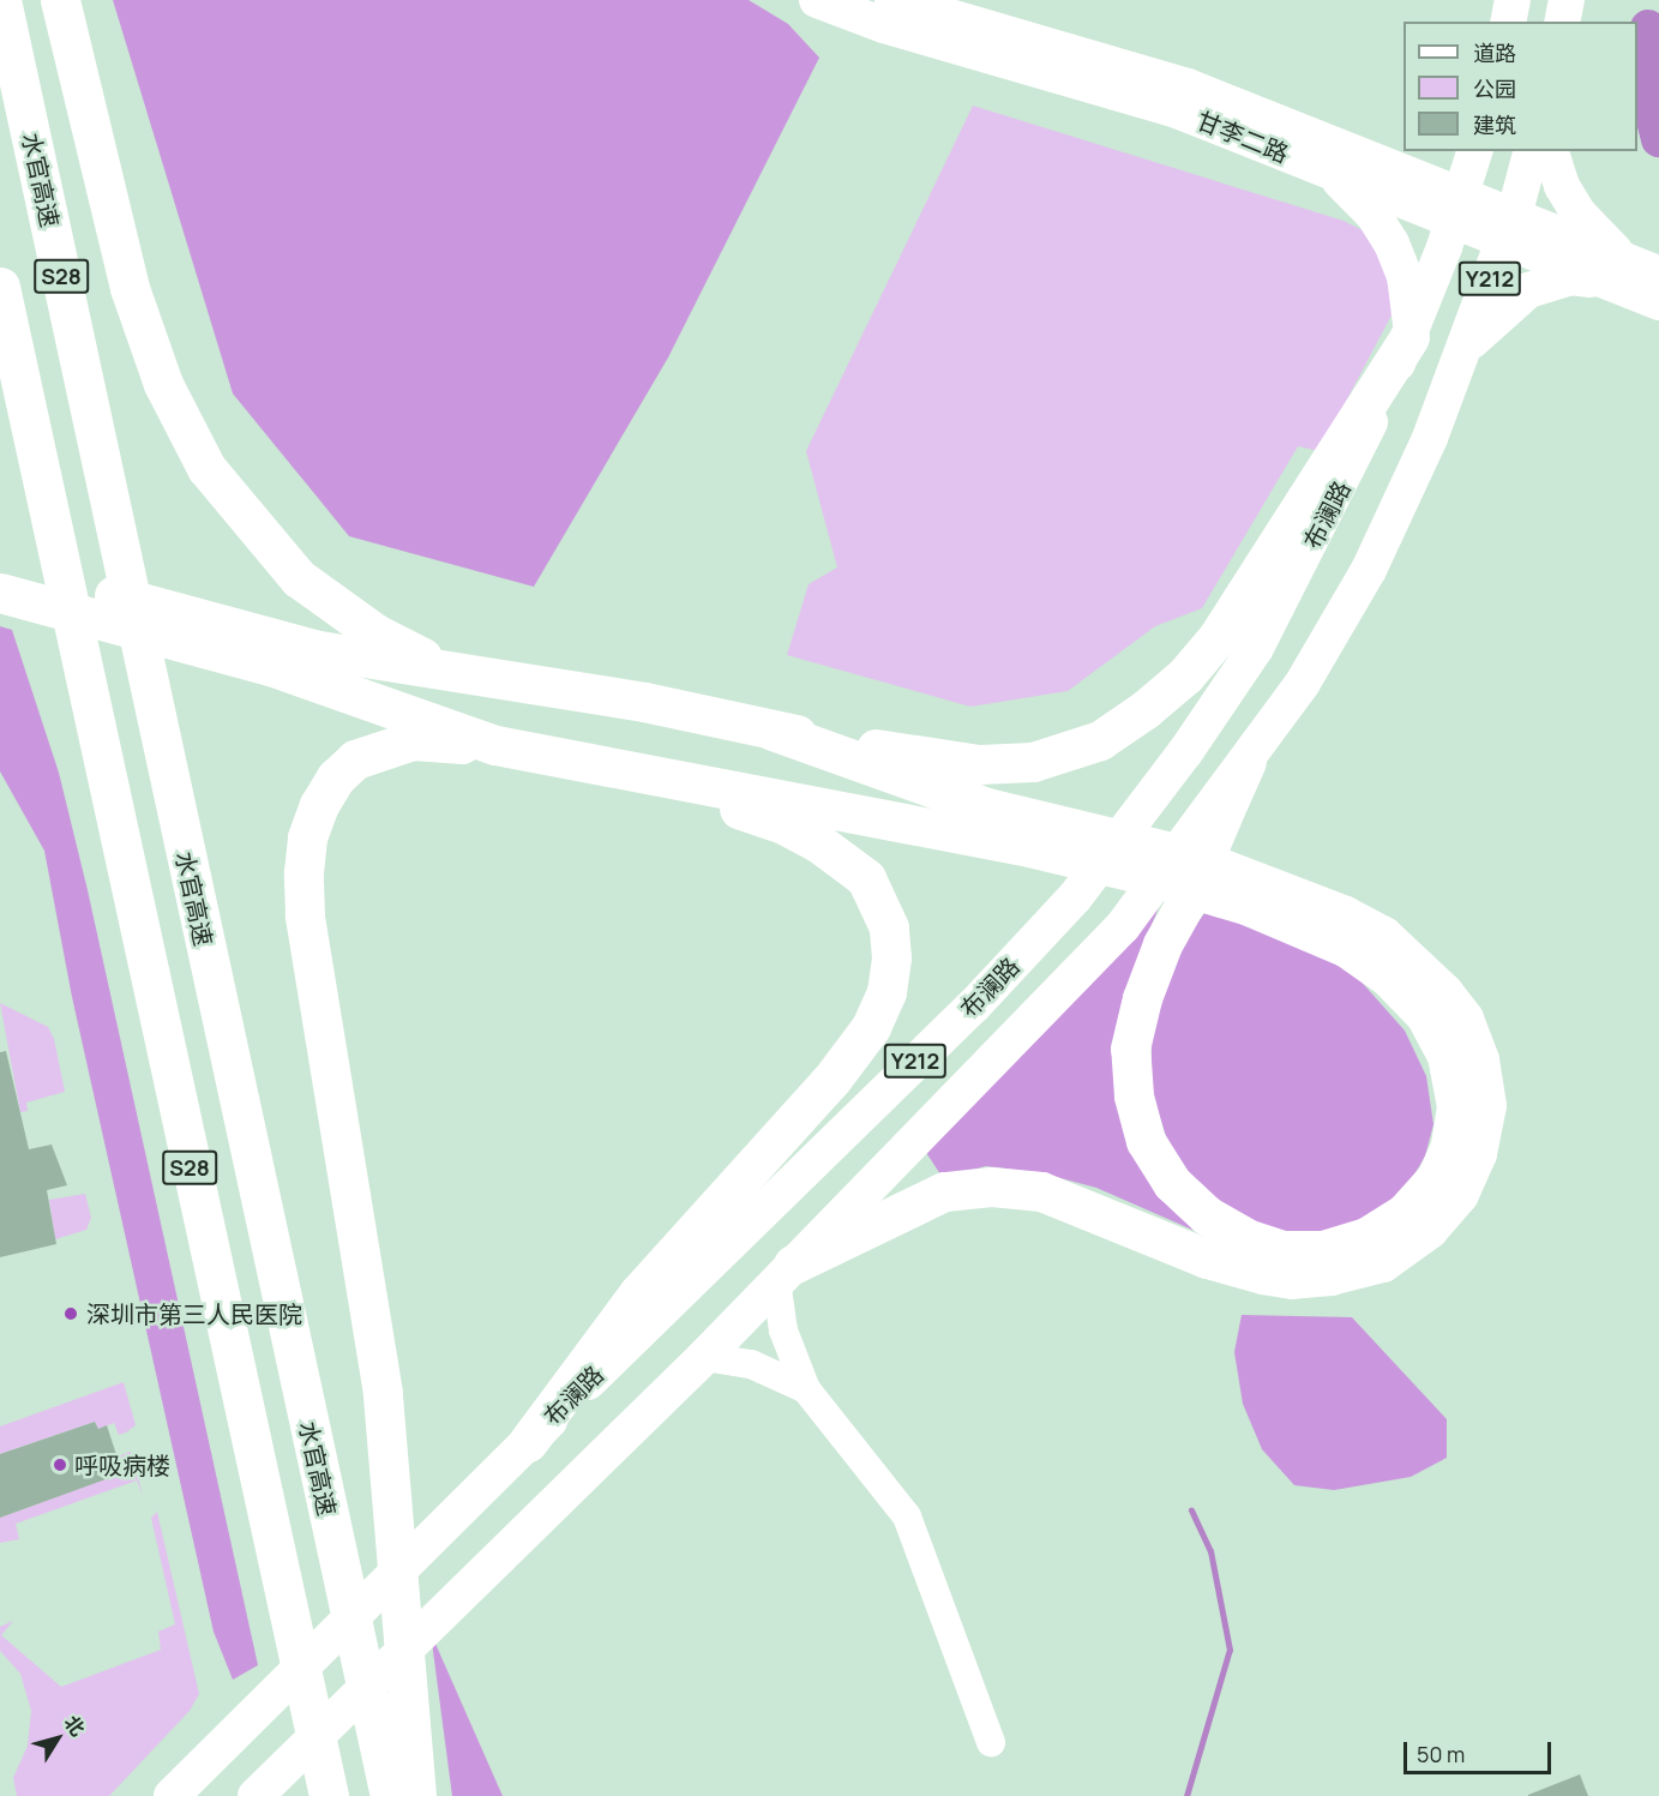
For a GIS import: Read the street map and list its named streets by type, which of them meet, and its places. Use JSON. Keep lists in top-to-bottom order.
{
  "streets": {
    "highway": ["水官高速", "S28"],
    "main road": ["甘李二路", "Y212", "布澜路"]
  },
  "crossings": [
    ["甘李二路", "Y212"],
    ["甘李二路", "布澜路"]
  ],
  "places": ["深圳市第三人民医院", "呼吸病楼"],
  "legend": ["道路", "公园", "建筑"],
  "scale_bar": "50 m",
  "north": "top right"
}
